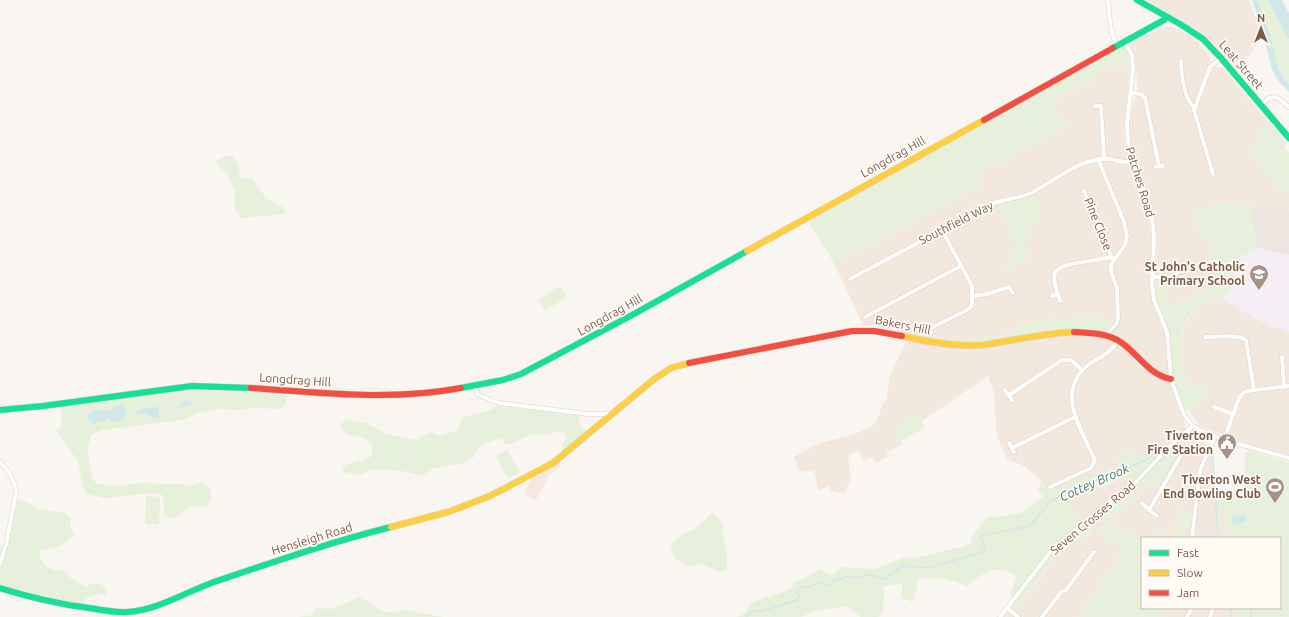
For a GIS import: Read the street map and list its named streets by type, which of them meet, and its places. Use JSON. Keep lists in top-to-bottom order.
{
  "streets": {
    "main road": [
      "Leat Street",
      "Longdrag Hill",
      "Bakers Hill",
      "Hensleigh Road"
    ],
    "street": [
      "Patches Road",
      "Southfield Way",
      "Pine Close",
      "Seven Crosses Road"
    ]
  },
  "crossings": [
    ["Leat Street", "Longdrag Hill"],
    ["Longdrag Hill", "Patches Road"],
    ["Patches Road", "Southfield Way"],
    ["Patches Road", "Bakers Hill"],
    ["Patches Road", "Seven Crosses Road"],
    ["Bakers Hill", "Hensleigh Road"]
  ],
  "water": ["Cottey Brook"],
  "places": {
    "school or university": ["St John's Catholic Primary School"],
    "public building": ["Tiverton Fire Station"],
    "sports": ["Tiverton West End Bowling Club"]
  },
  "legend": ["Fast", "Slow", "Jam"],
  "north": "top"
}
